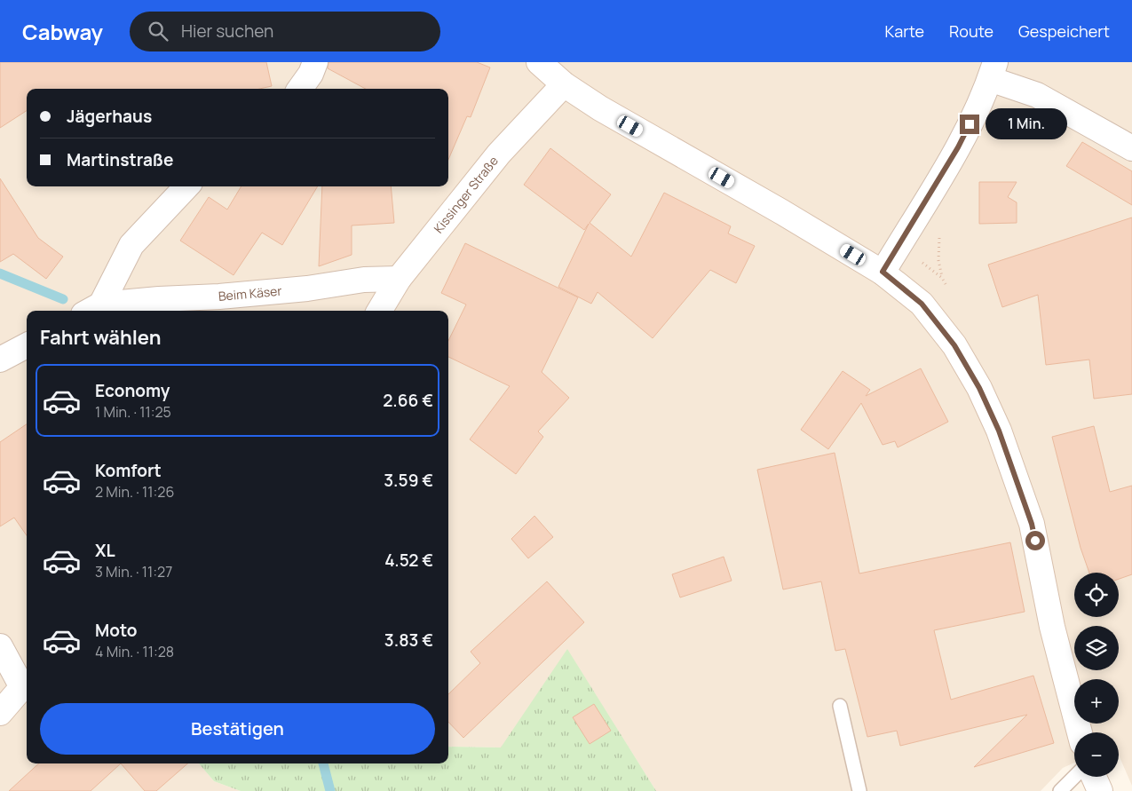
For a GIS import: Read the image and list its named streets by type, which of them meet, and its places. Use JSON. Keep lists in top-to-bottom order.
{
  "streets": {
    "street": ["Kissinger Straße", "Beim Käser"]
  },
  "crossings": [
    ["Kissinger Straße", "Beim Käser"]
  ],
  "page": {
    "header": "Cabway",
    "search": "Hier suchen",
    "nav": ["Karte", "Route", "Gespeichert"],
    "banner": ["Jägerhaus", "Martinstraße"],
    "bubble": "1 Min.",
    "heading": "Fahrt wählen",
    "list": [
      {
        "name": "Economy",
        "note": "1 Min. · 11:25",
        "value": "2.66 €"
      },
      {
        "name": "Komfort",
        "note": "2 Min. · 11:26",
        "value": "3.59 €"
      },
      {
        "name": "XL",
        "note": "3 Min. · 11:27",
        "value": "4.52 €"
      },
      {
        "name": "Moto",
        "note": "4 Min. · 11:28",
        "value": "3.83 €"
      }
    ],
    "map_buttons": ["+", "−"],
    "buttons": "Bestätigen"
  }
}
